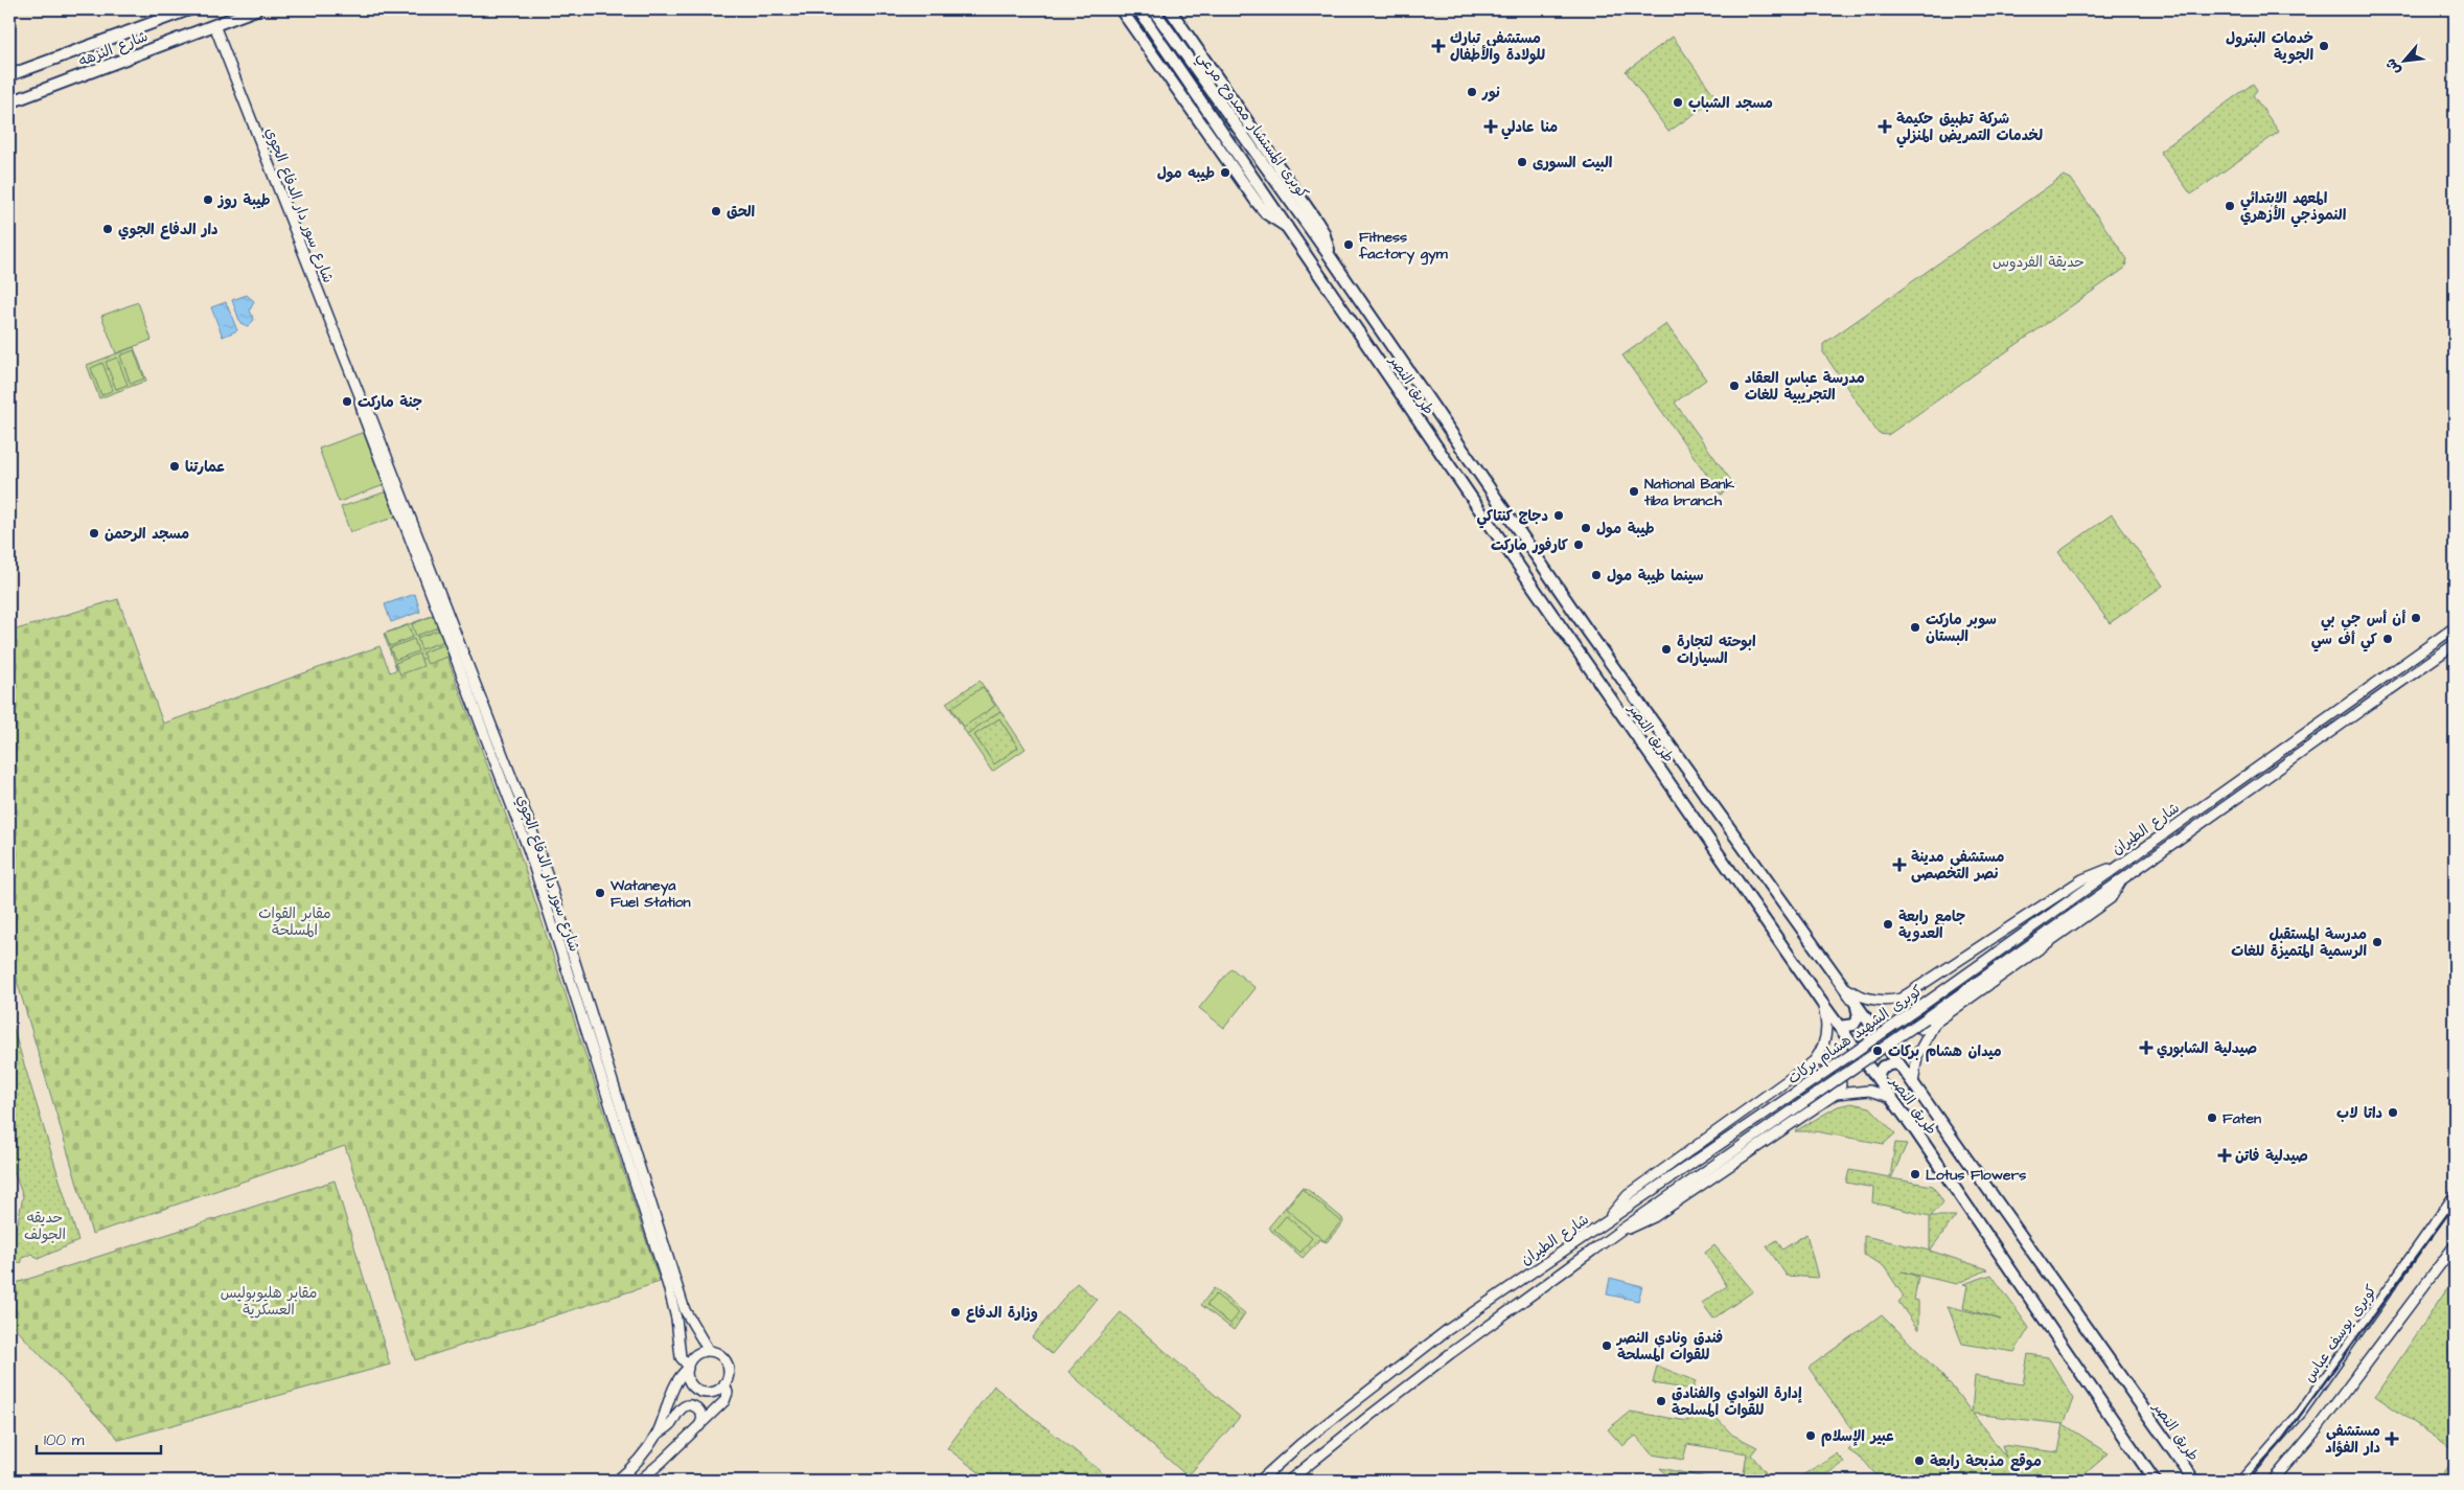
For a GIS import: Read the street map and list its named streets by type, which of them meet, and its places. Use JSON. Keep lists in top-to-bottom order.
{
  "streets": {
    "main road": [
      "شارع النزهه",
      "كوبرى المستشار ممدوح مرعي",
      "شارع سور دار الدفاع الجوي",
      "طريق النصر",
      "شارع الطيران",
      "كوبرى الشهيد هشام بركات",
      "كوبرى يوسف عباس"
    ]
  },
  "crossings": [
    ["شارع النزهه", "شارع سور دار الدفاع الجوي"],
    ["كوبرى المستشار ممدوح مرعي", "طريق النصر"],
    ["طريق النصر", "شارع الطيران"],
    ["شارع الطيران", "كوبرى الشهيد هشام بركات"]
  ],
  "parks": [
    "حديقة الفردوس",
    "مقابر القوات المسلحة",
    "حديقه الجولف",
    "مقابر هليوبوليس العسكرية"
  ],
  "places": {
    "health": [
      "مستشفى تبارك للولادة والأطفال",
      "منا عادلي",
      "شركة تطبيق حكيمة لخدمات التمريض المنزلي",
      "مستشفى مدينة نصر التخصصى",
      "صيدلية الشابوري",
      "صيدلية فاتن",
      "مستشفى دار الفؤاد"
    ],
    "other": [
      "خدمات البترول الجوية",
      "نور",
      "مسجد الشباب",
      "البيت السورى",
      "طيبه مول",
      "طيبة روز",
      "المعهد الابتدائي النموذجي الأزهري",
      "الحق",
      "دار الدفاع الجوي",
      "Fitness factory gym",
      "مدرسة عباس العقاد التجريبية للغات",
      "جنة ماركت",
      "عمارتنا",
      "National Bank tiba branch",
      "دجاج كنتاكي",
      "طيبة مول",
      "مسجد الرحمن",
      "كارفور ماركت",
      "سينما طيبة مول",
      "أن أس جي بي",
      "سوبر ماركت البستان",
      "كي أف سي",
      "ابوحته لتجارة السيارات",
      "Wataneya Fuel Station",
      "جامع رابعة العدوية",
      "مدرسة المستقبل الرسمية المتميزة للغات",
      "ميدان هشام بركات",
      "داتا لاب",
      "Faten",
      "Lotus Flowers",
      "وزارة الدفاع",
      "فندق ونادي النصر للقوات المسلحة",
      "إدارة النوادي والفنادق للقوات المسلحة",
      "عبير الإسلام",
      "موقع مذبحة رابعة"
    ]
  },
  "scale_bar": "100 m",
  "north": "bottom left"
}
